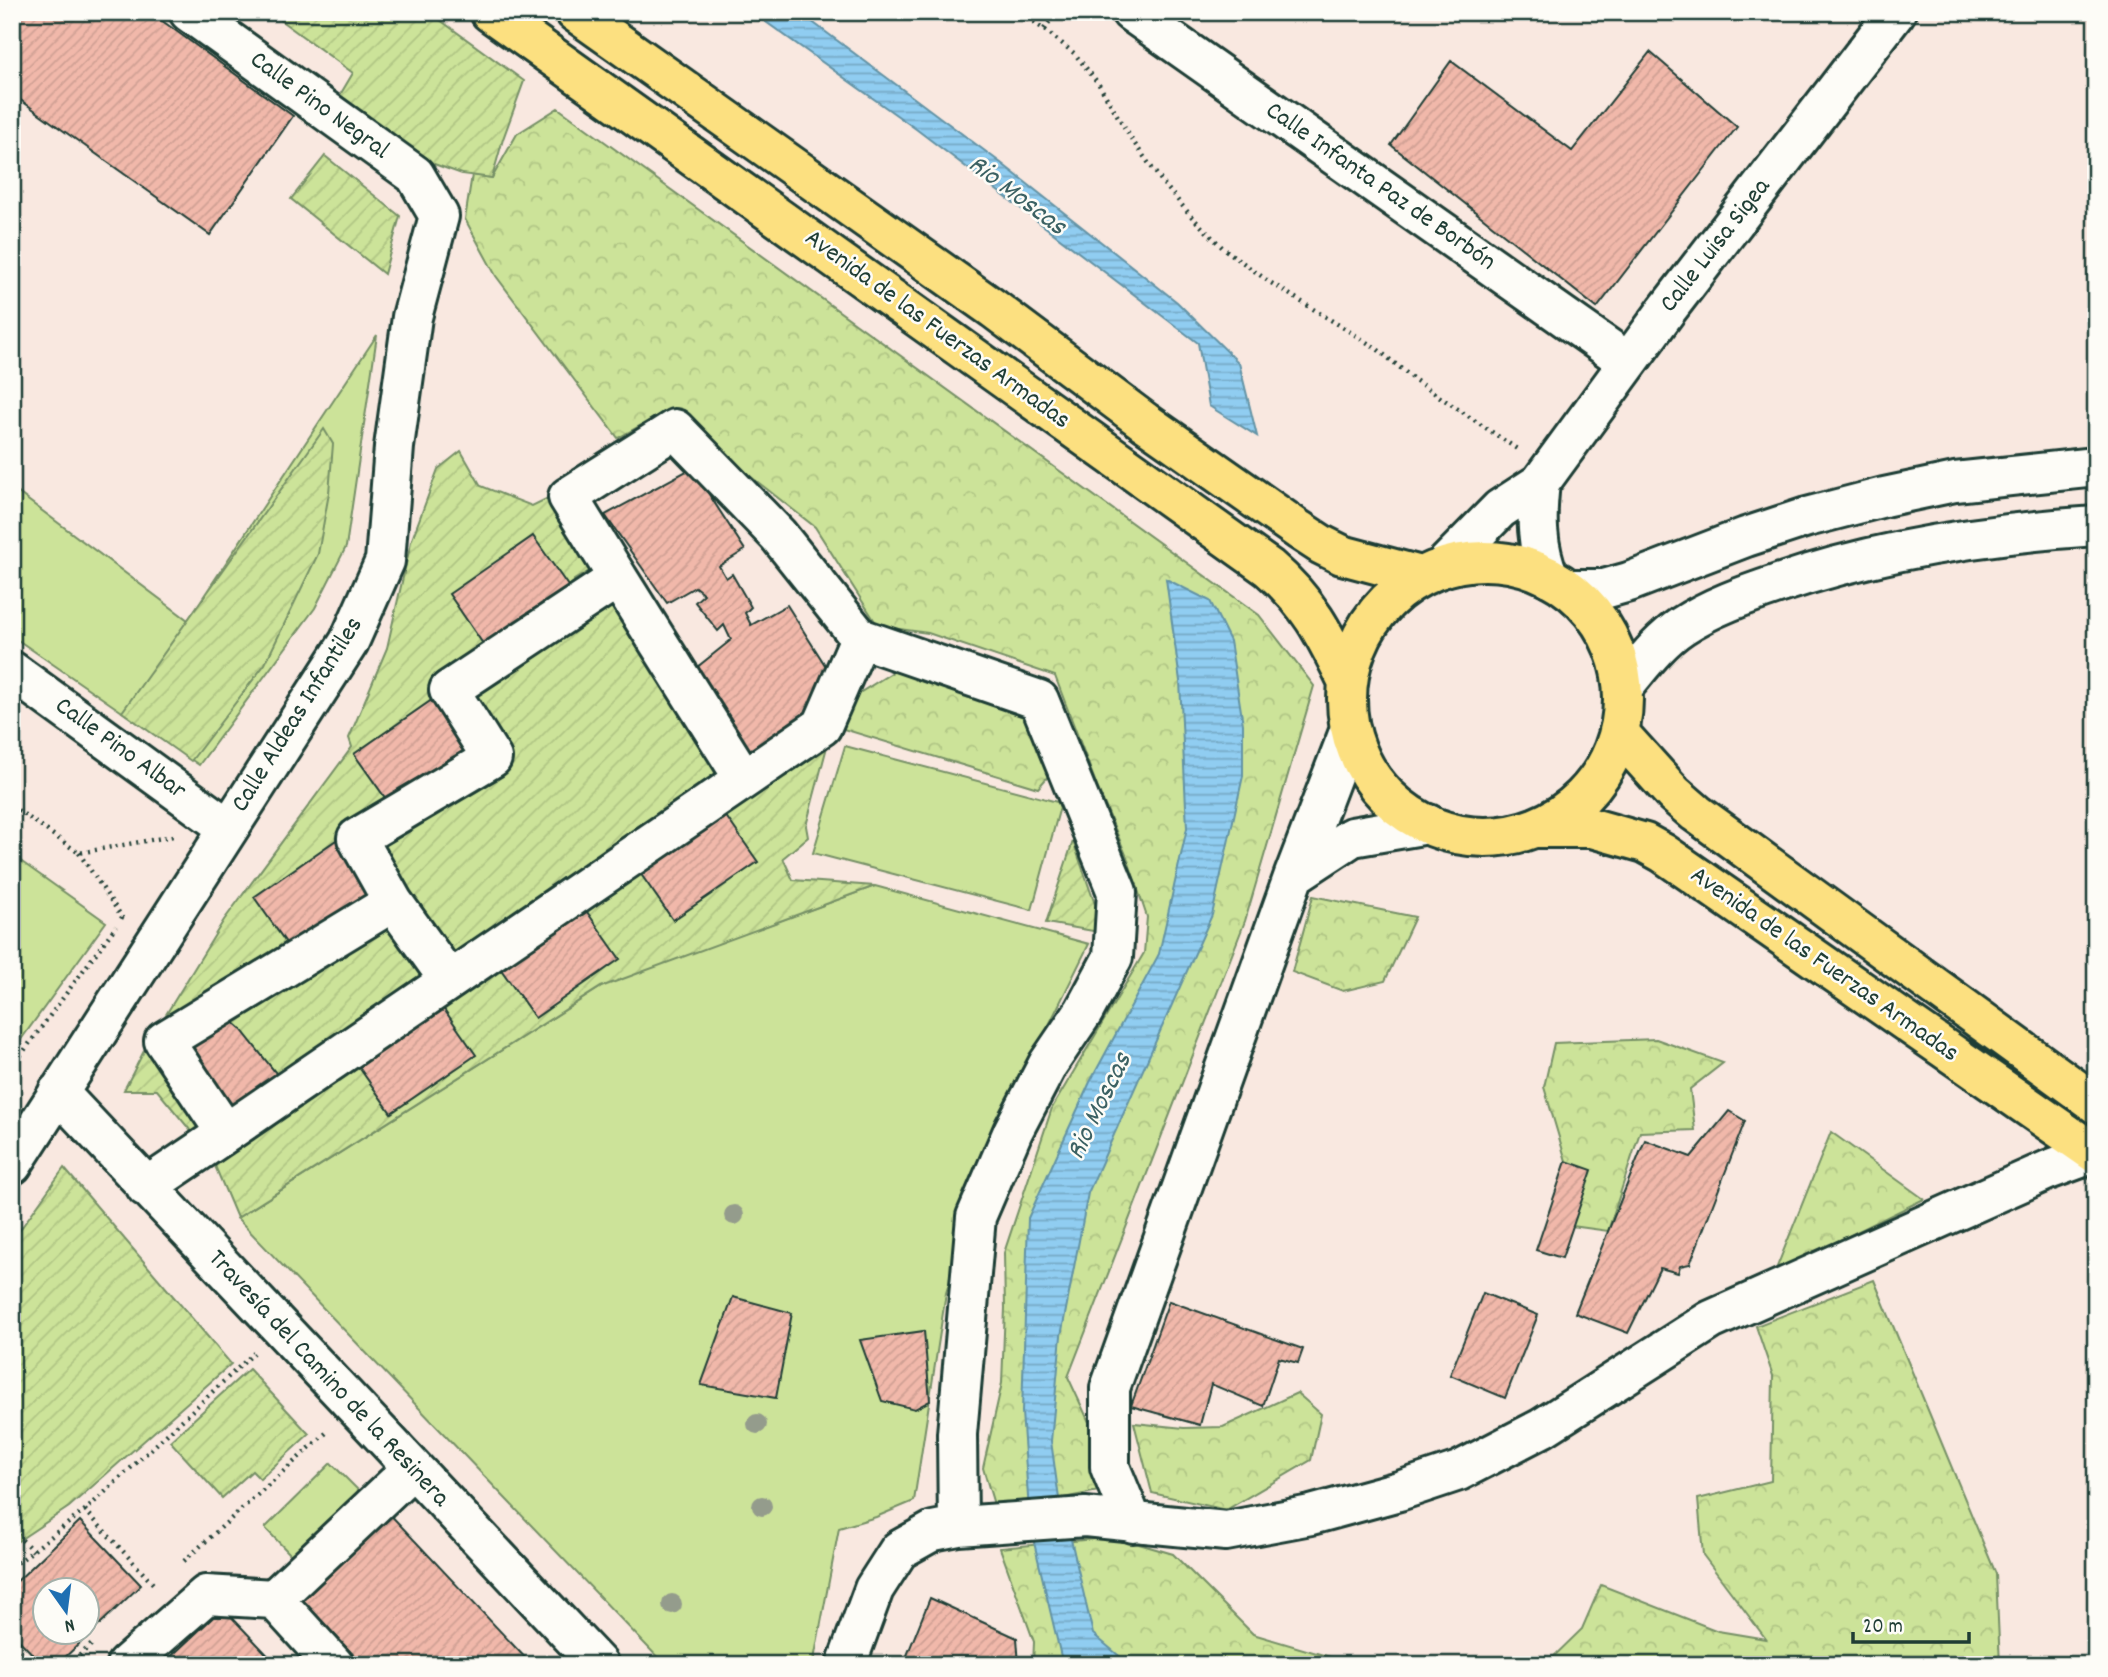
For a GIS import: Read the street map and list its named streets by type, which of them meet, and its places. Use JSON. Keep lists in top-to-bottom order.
{
  "streets": {
    "main road": ["Avenida de las Fuerzas Armadas"],
    "street": [
      "Calle Pino Negral",
      "Calle Infanta Paz de Borbón",
      "Calle Luisa Sigea",
      "Calle Aldeas Infantiles",
      "Calle Pino Albar",
      "Travesía del Camino de la Resinera"
    ]
  },
  "crossings": [
    ["Calle Pino Negral", "Calle Aldeas Infantiles"],
    ["Calle Infanta Paz de Borbón", "Calle Luisa Sigea"],
    ["Calle Luisa Sigea", "Avenida de las Fuerzas Armadas"],
    ["Calle Aldeas Infantiles", "Calle Pino Albar"],
    ["Calle Aldeas Infantiles", "Travesía del Camino de la Resinera"]
  ],
  "water": ["Rio Moscas"],
  "scale_bar": "20 m",
  "north": "bottom"
}
